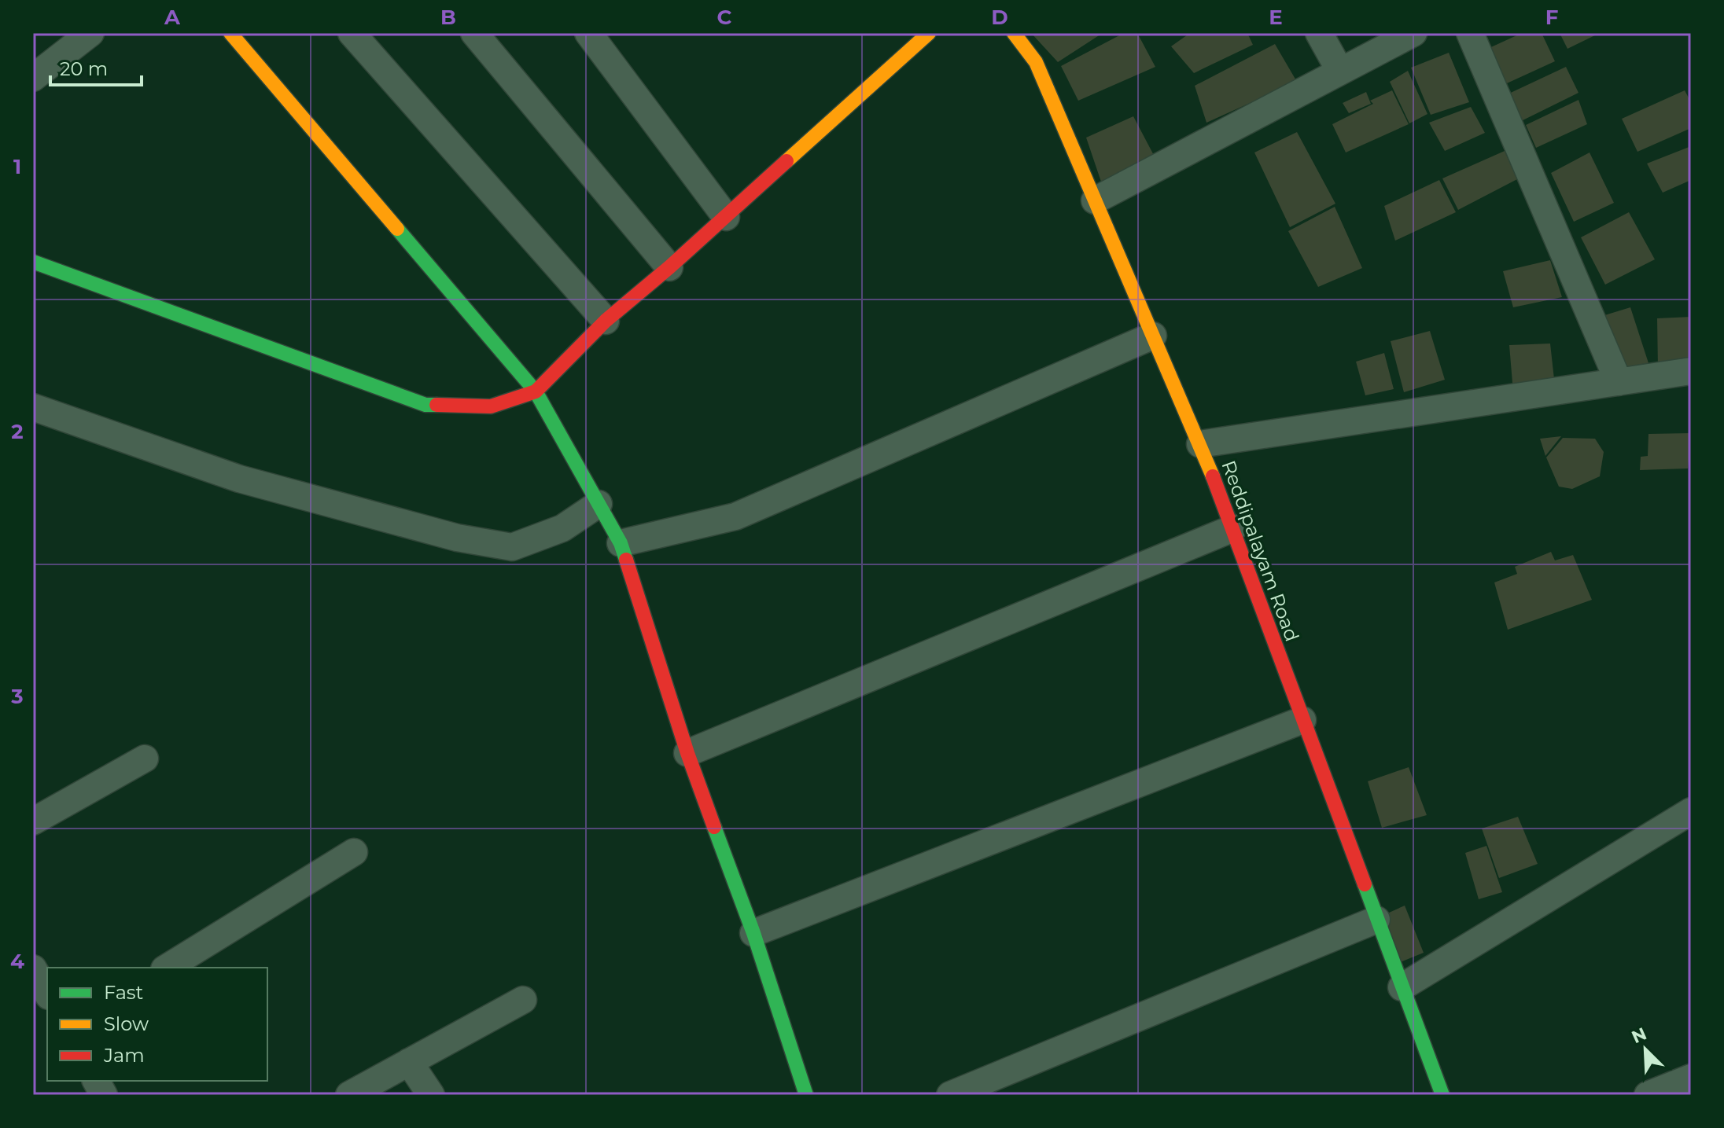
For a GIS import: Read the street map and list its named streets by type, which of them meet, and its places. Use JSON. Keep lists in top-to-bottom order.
{
  "streets": {
    "street": ["Reddipalayam Road"]
  },
  "legend": ["Fast", "Slow", "Jam"],
  "scale_bar": "20 m",
  "north": "top left",
  "grid": {
    "columns": [
      "A",
      "B",
      "C",
      "D",
      "E",
      "F"
    ],
    "rows": [
      "1",
      "2",
      "3",
      "4"
    ]
  }
}
